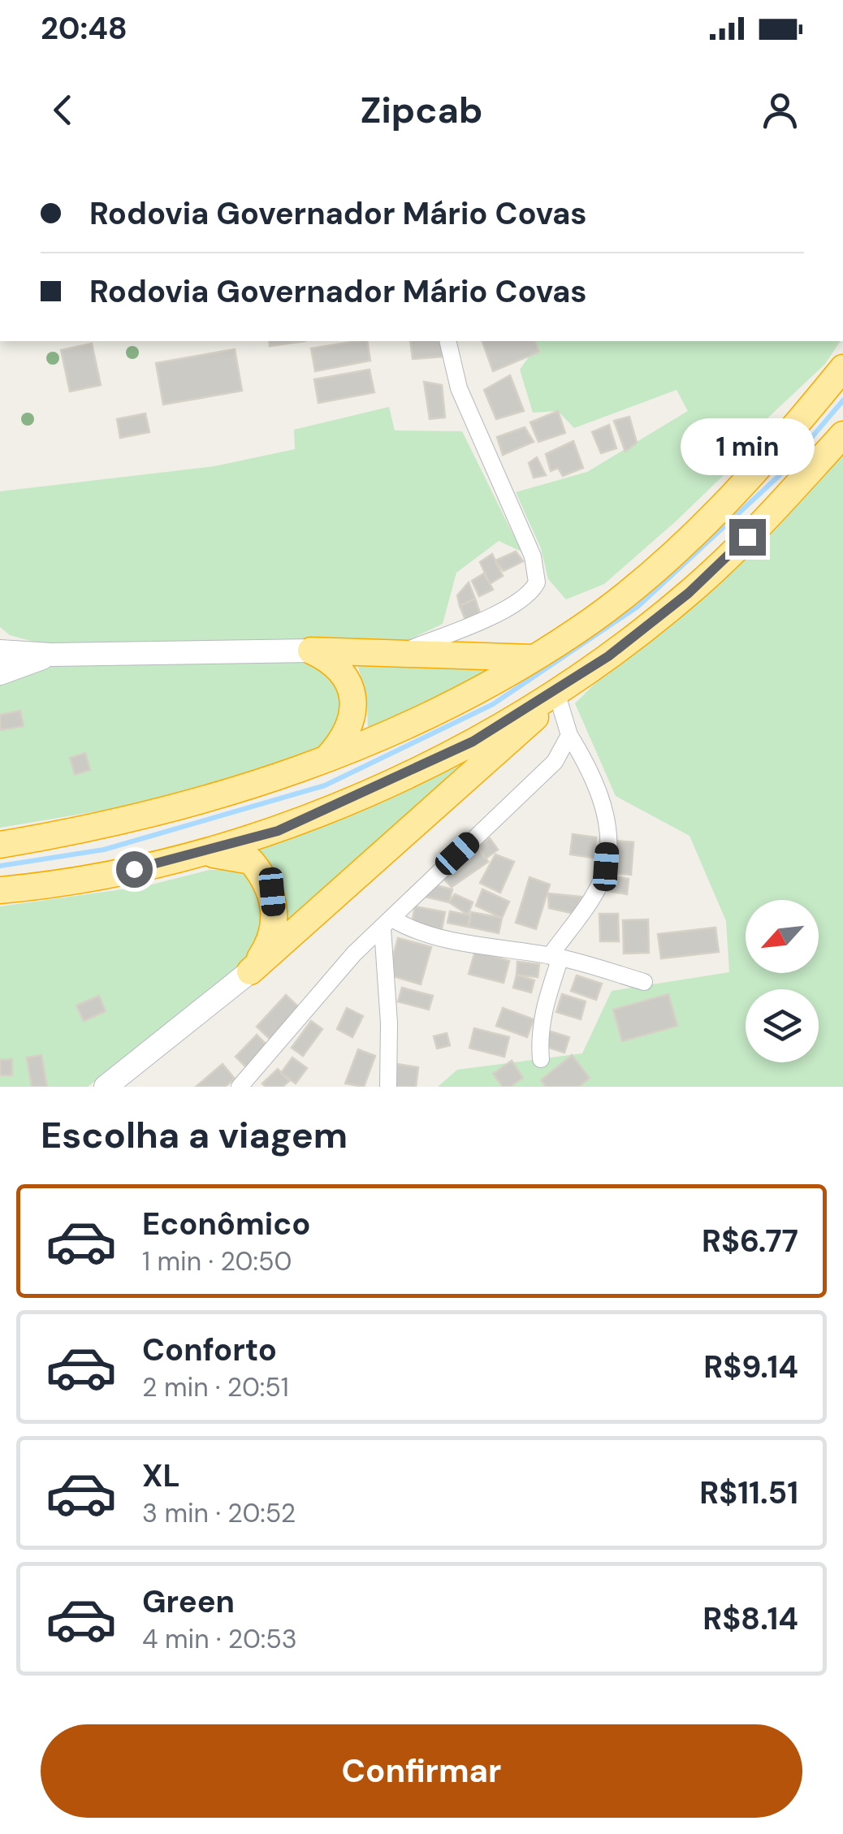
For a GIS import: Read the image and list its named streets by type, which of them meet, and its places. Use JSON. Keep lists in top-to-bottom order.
{
  "north": "bottom left",
  "page": {
    "status": "20:48",
    "header": "Zipcab",
    "banner": ["Rodovia Governador Mário Covas", "Rodovia Governador Mário Covas"],
    "bubble": "1 min",
    "heading": "Escolha a viagem",
    "list": [
      {
        "name": "Econômico",
        "note": "1 min · 20:50",
        "value": "R$6.77"
      },
      {
        "name": "Conforto",
        "note": "2 min · 20:51",
        "value": "R$9.14"
      },
      {
        "name": "XL",
        "note": "3 min · 20:52",
        "value": "R$11.51"
      },
      {
        "name": "Green",
        "note": "4 min · 20:53",
        "value": "R$8.14"
      }
    ],
    "buttons": "Confirmar"
  }
}
